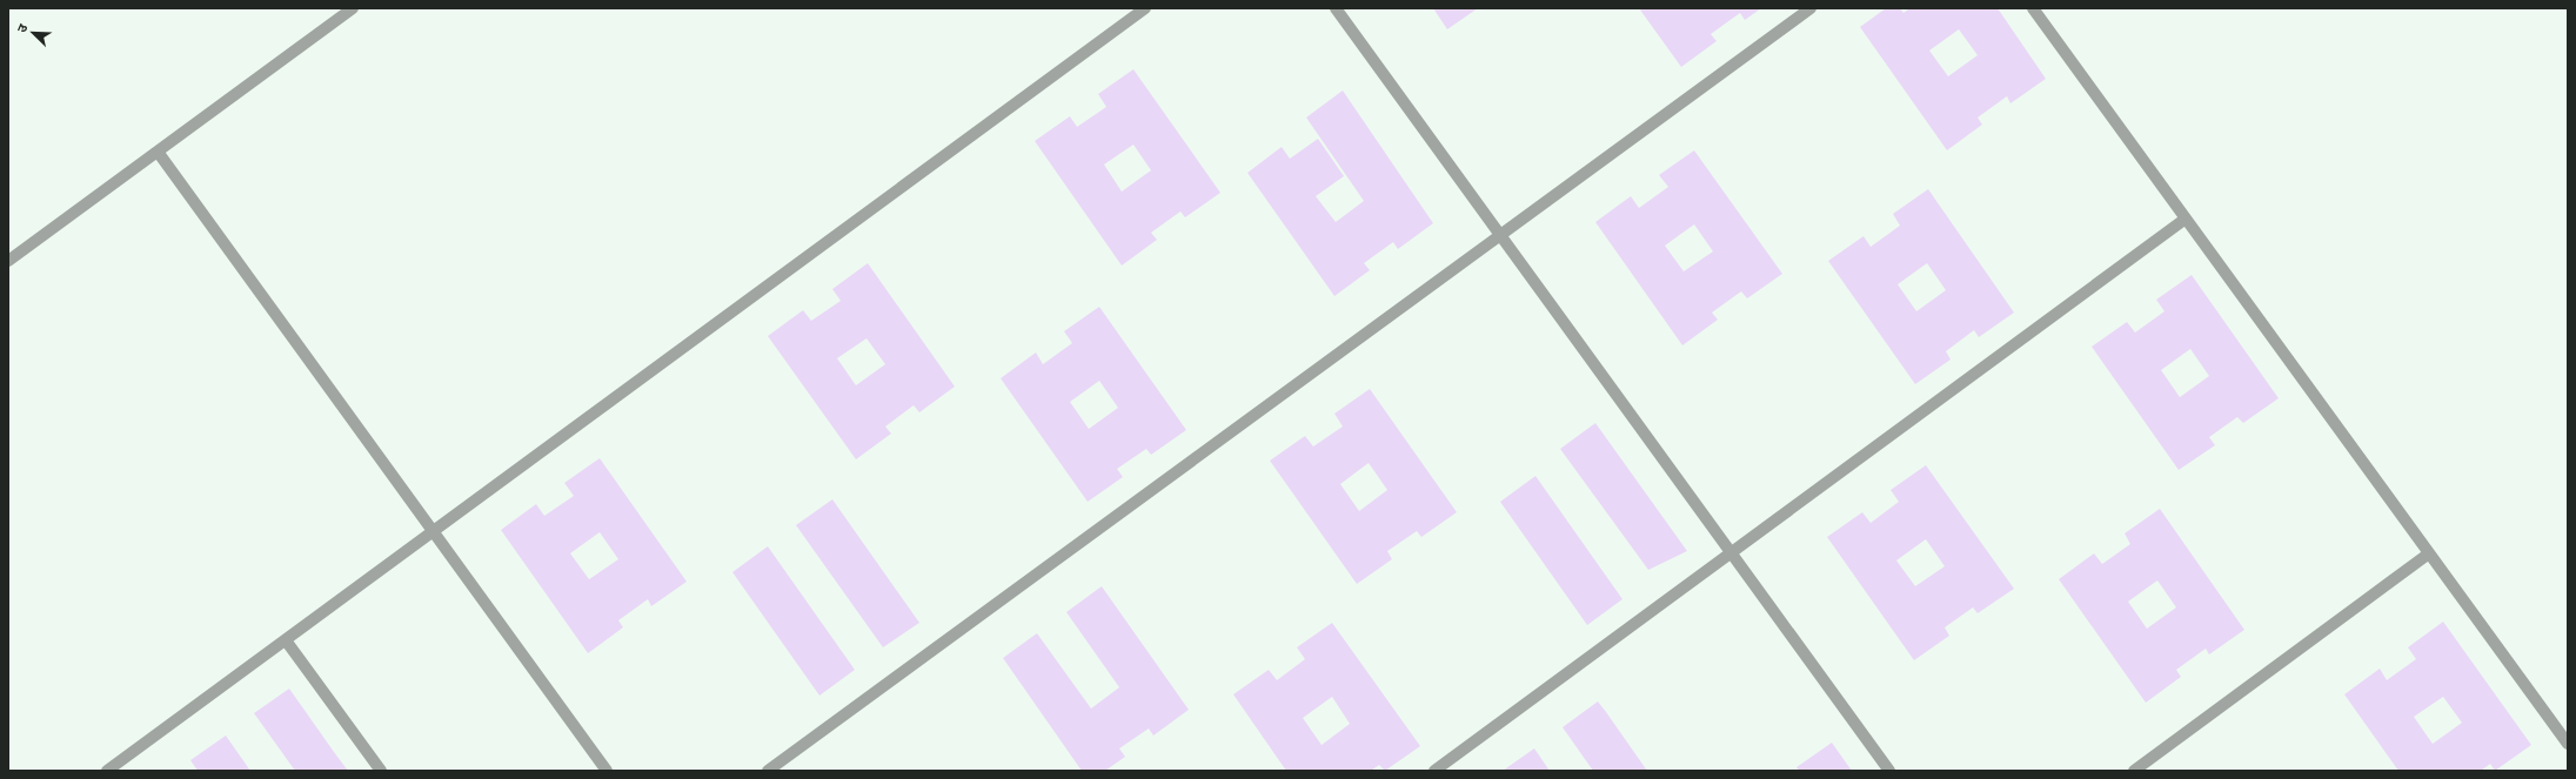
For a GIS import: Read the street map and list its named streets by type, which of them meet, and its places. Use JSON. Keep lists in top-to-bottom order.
{
  "north": "top left"
}
